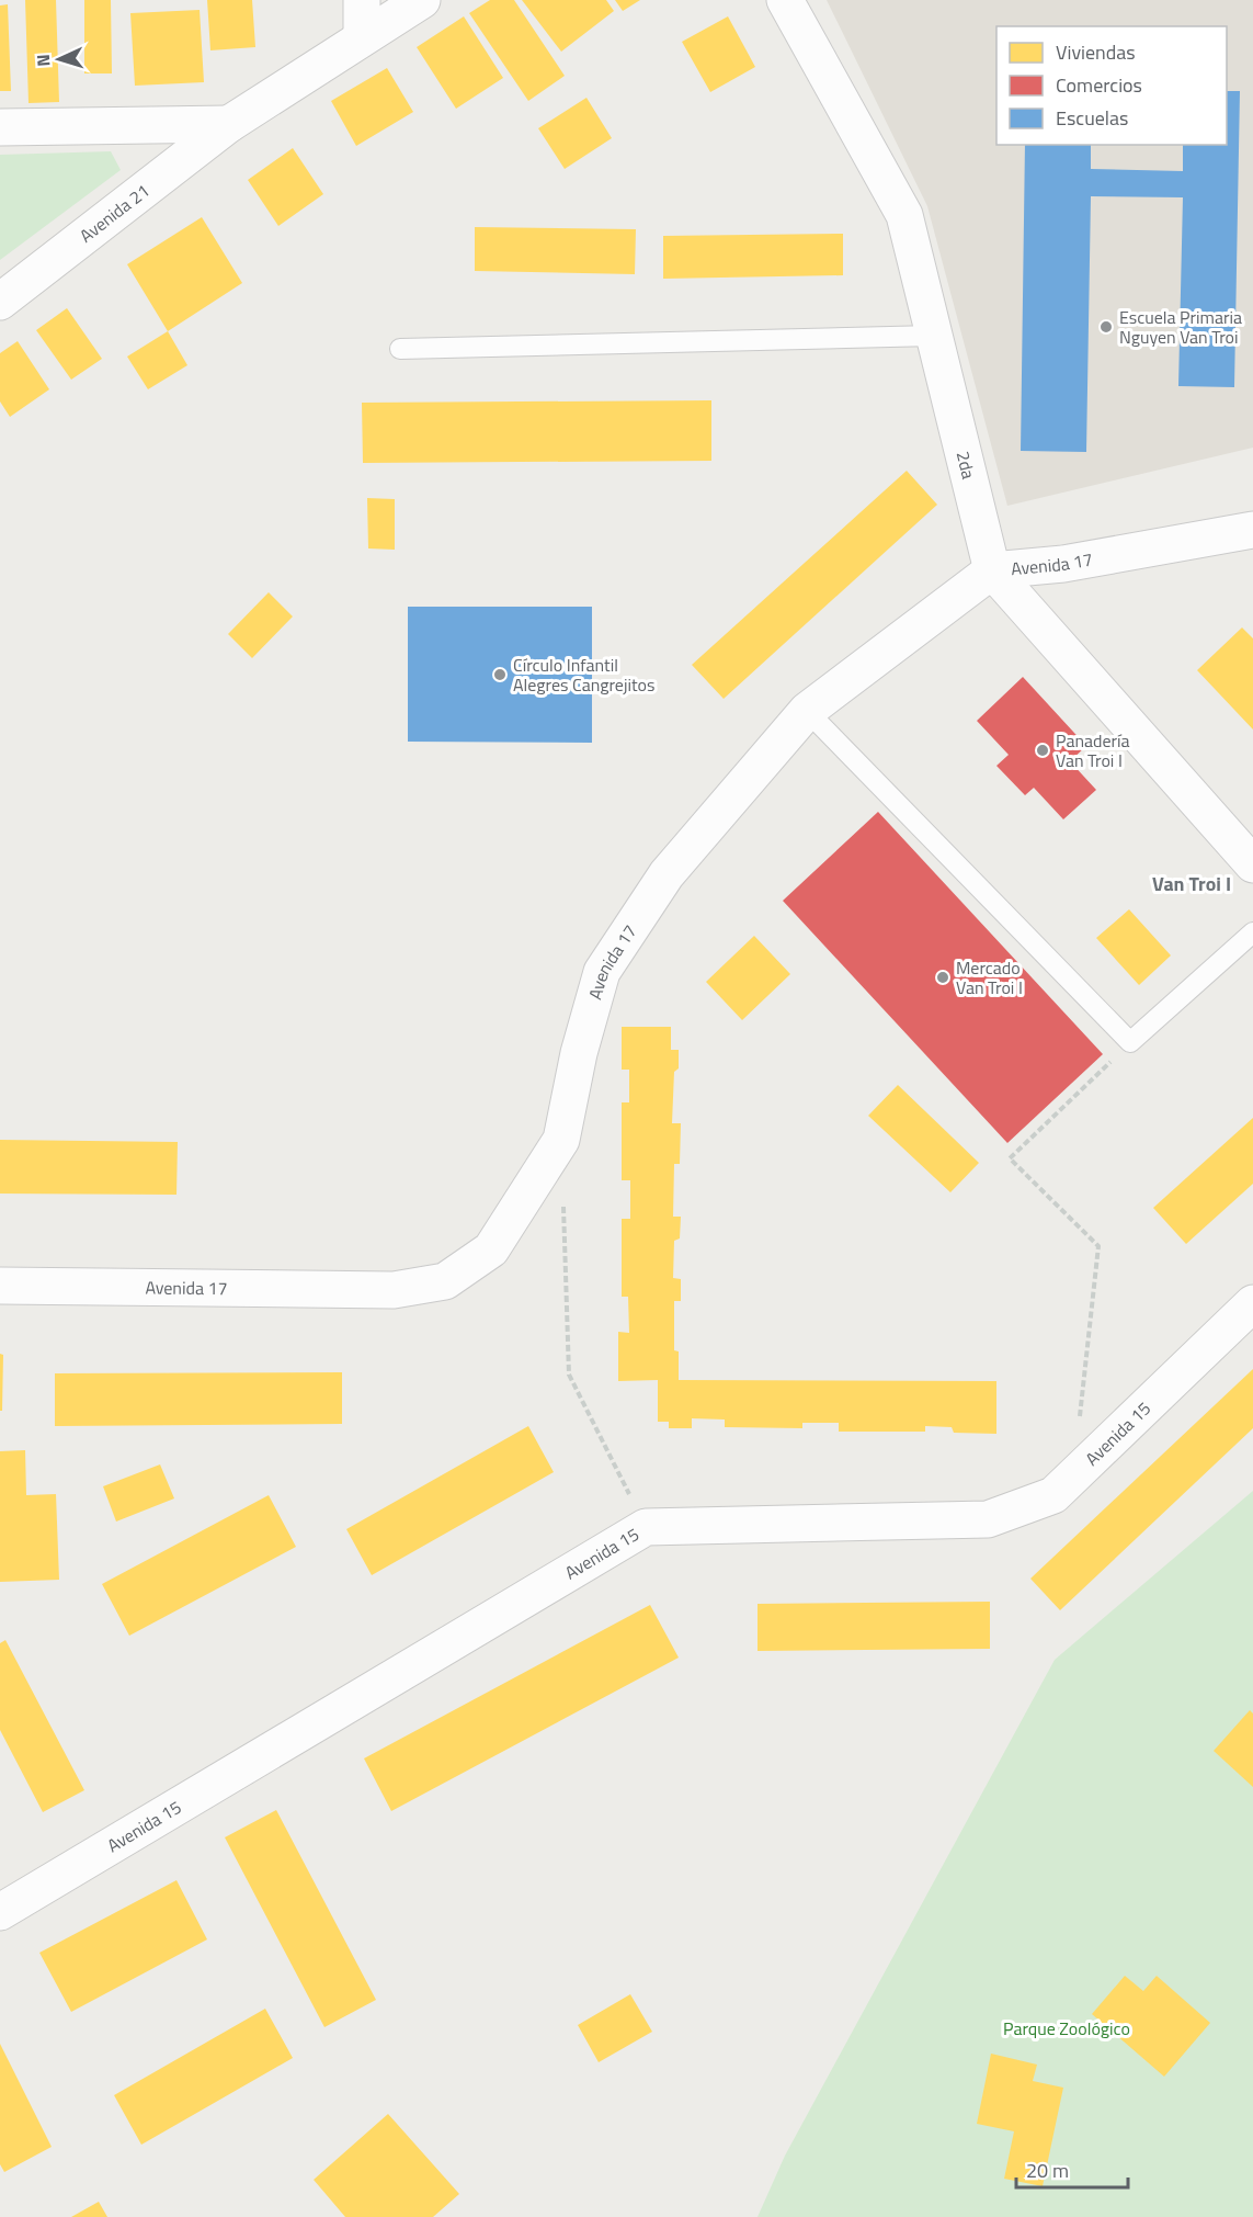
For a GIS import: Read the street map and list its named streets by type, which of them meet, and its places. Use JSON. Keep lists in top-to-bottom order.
{
  "streets": {
    "street": [
      "Avenida 21",
      "2da",
      "Avenida 17",
      "Avenida 15"
    ]
  },
  "crossings": [
    ["2da", "Avenida 17"]
  ],
  "districts": ["Van Troi I"],
  "parks": ["Parque Zoológico"],
  "places": [
    "Escuela Primaria Nguyen Van Troi",
    "Círculo Infantil Alegres Cangrejitos",
    "Panadería Van Troi I",
    "Mercado Van Troi I"
  ],
  "legend": ["Viviendas", "Comercios", "Escuelas"],
  "scale_bar": "20 m",
  "north": "left"
}
